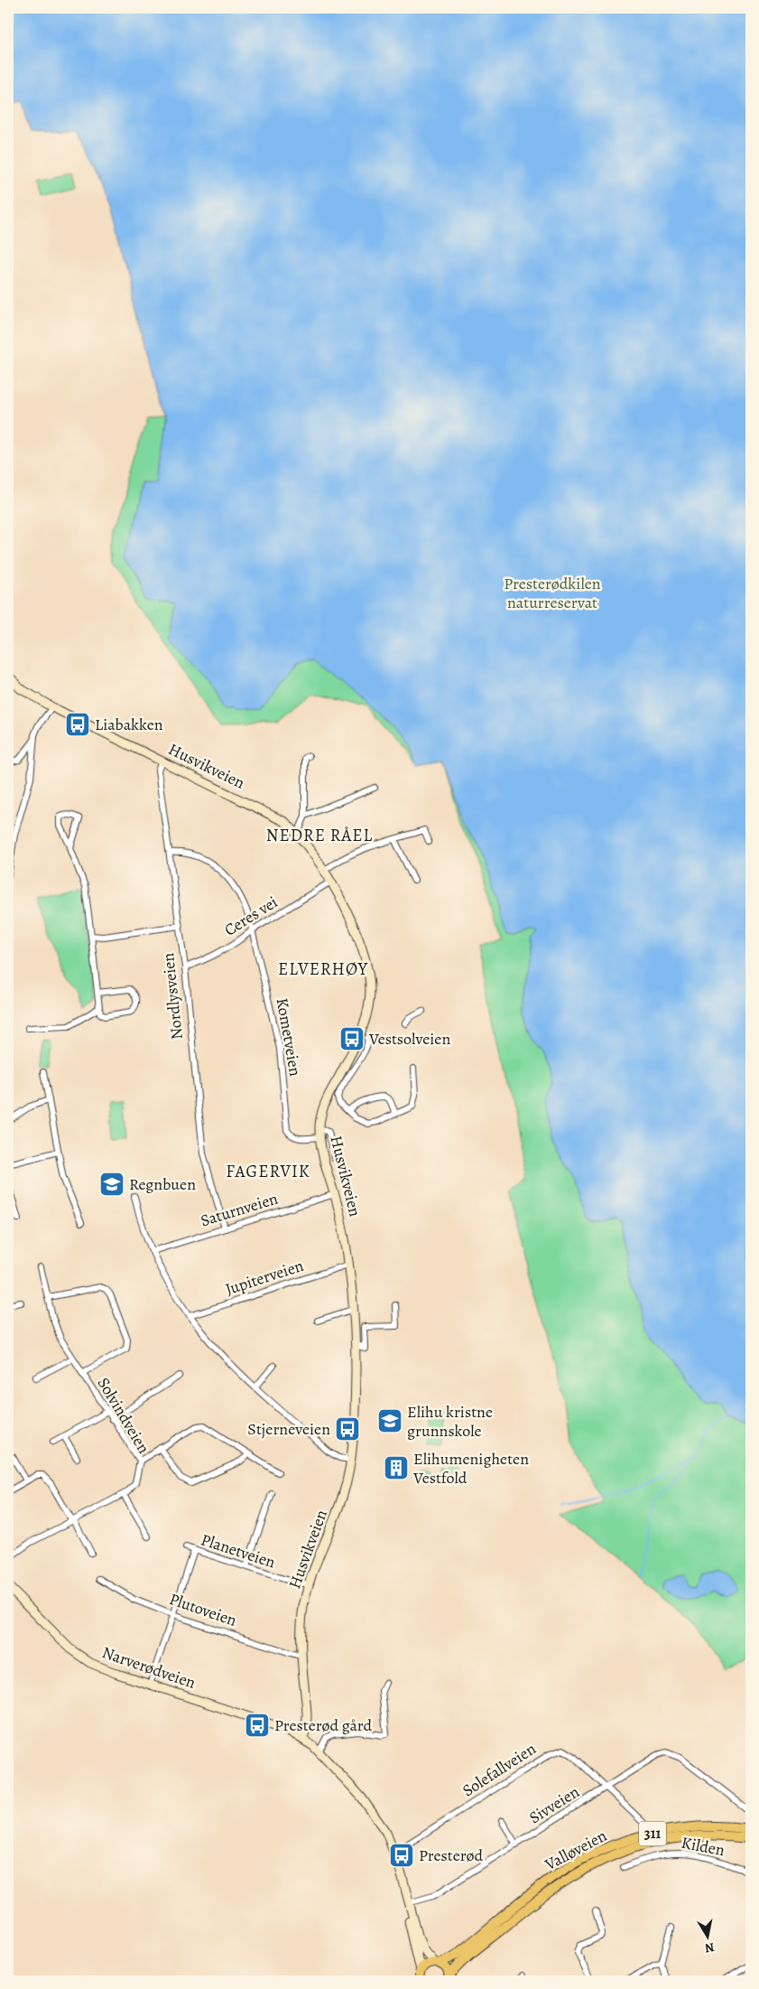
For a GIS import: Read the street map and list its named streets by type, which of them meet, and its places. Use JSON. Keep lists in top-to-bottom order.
{
  "streets": {
    "main road": [
      "Husvikveien",
      "Narverødveien",
      "311",
      "Valløveien"
    ],
    "street": [
      "Ceres vei",
      "Nordlysveien",
      "Kometveien",
      "Saturnveien",
      "Jupiterveien",
      "Solvindveien",
      "Planetveien",
      "Plutoveien",
      "Solefallveien",
      "Sivveien",
      "Kilden"
    ]
  },
  "crossings": [
    ["Husvikveien", "Ceres vei"],
    ["Husvikveien", "Nordlysveien"],
    ["Husvikveien", "Kometveien"],
    ["Husvikveien", "Saturnveien"],
    ["Husvikveien", "Jupiterveien"],
    ["Husvikveien", "Planetveien"],
    ["Husvikveien", "Plutoveien"],
    ["Husvikveien", "Narverødveien"],
    ["Ceres vei", "Nordlysveien"],
    ["Ceres vei", "Kometveien"],
    ["Nordlysveien", "Kometveien"],
    ["Nordlysveien", "Saturnveien"],
    ["Narverødveien", "Sivveien"],
    ["Solefallveien", "Sivveien"],
    ["311", "Valløveien"]
  ],
  "districts": ["NEDRE RÅEL", "ELVERHØY", "FAGERVIK"],
  "parks": ["Presterødkilen naturreservat"],
  "places": {
    "bus stop": [
      "Liabakken",
      "Vestsolveien",
      "Stjerneveien",
      "Presterød gård",
      "Presterød"
    ],
    "school or university": ["Regnbuen", "Elihu kristne grunnskole"],
    "building": ["Elihumenigheten Vestfold"]
  },
  "north": "bottom"
}
